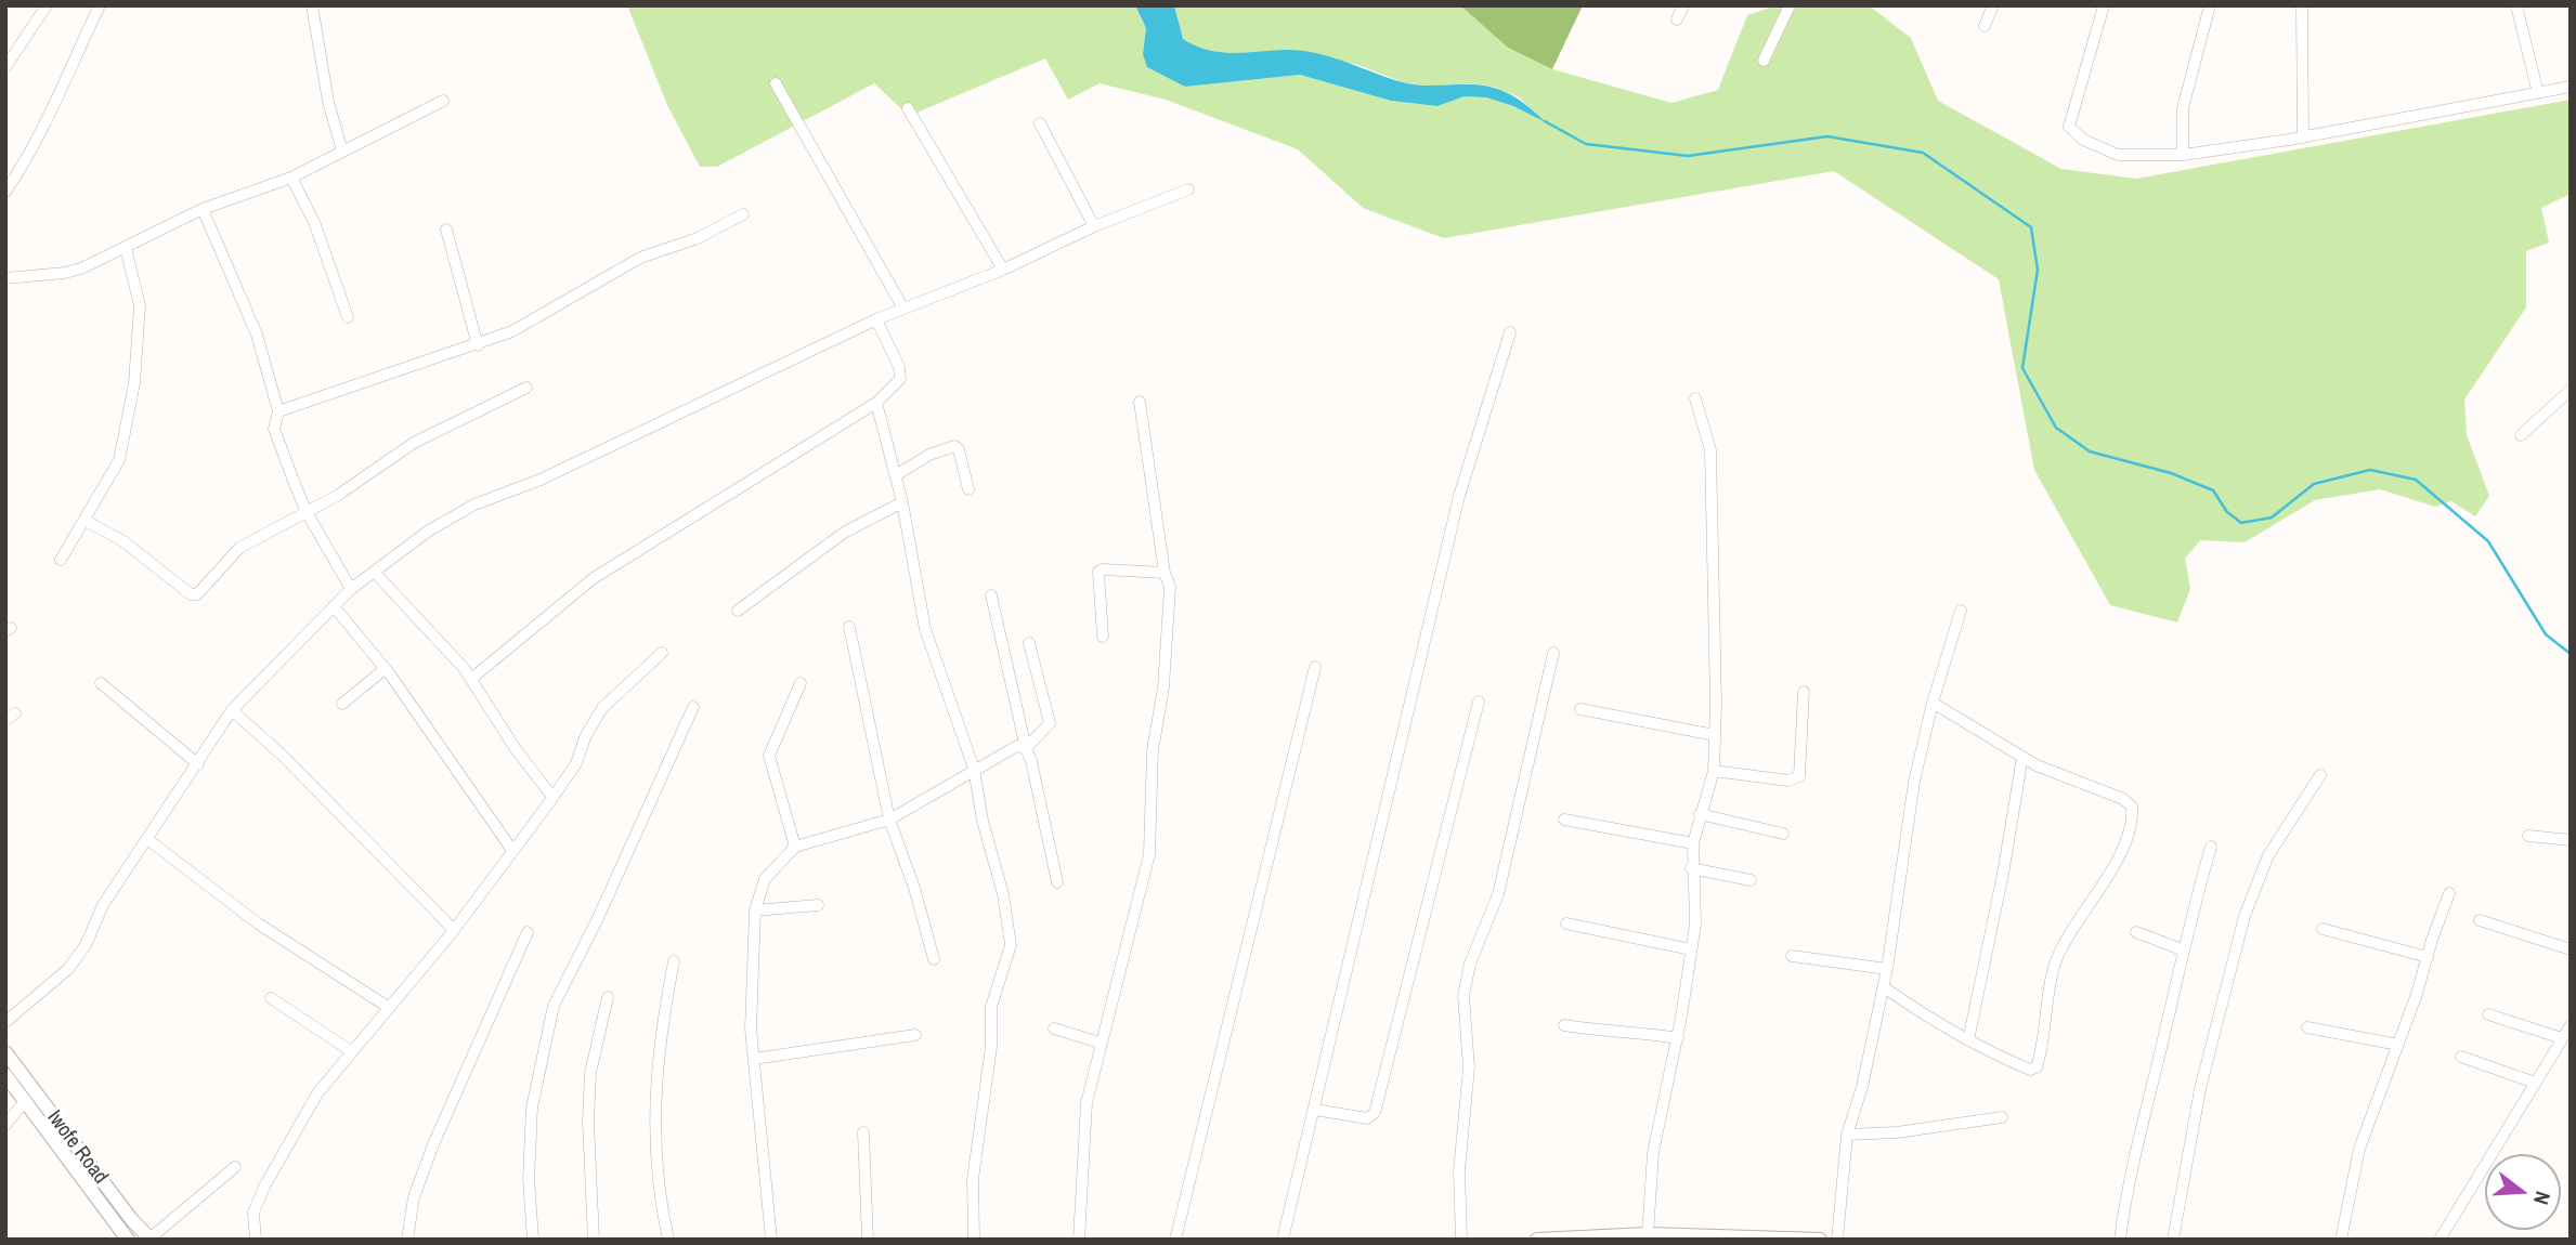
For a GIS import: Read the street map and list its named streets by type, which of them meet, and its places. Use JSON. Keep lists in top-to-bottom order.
{
  "streets": {
    "street": ["Iwofe Road"]
  },
  "north": "right"
}
